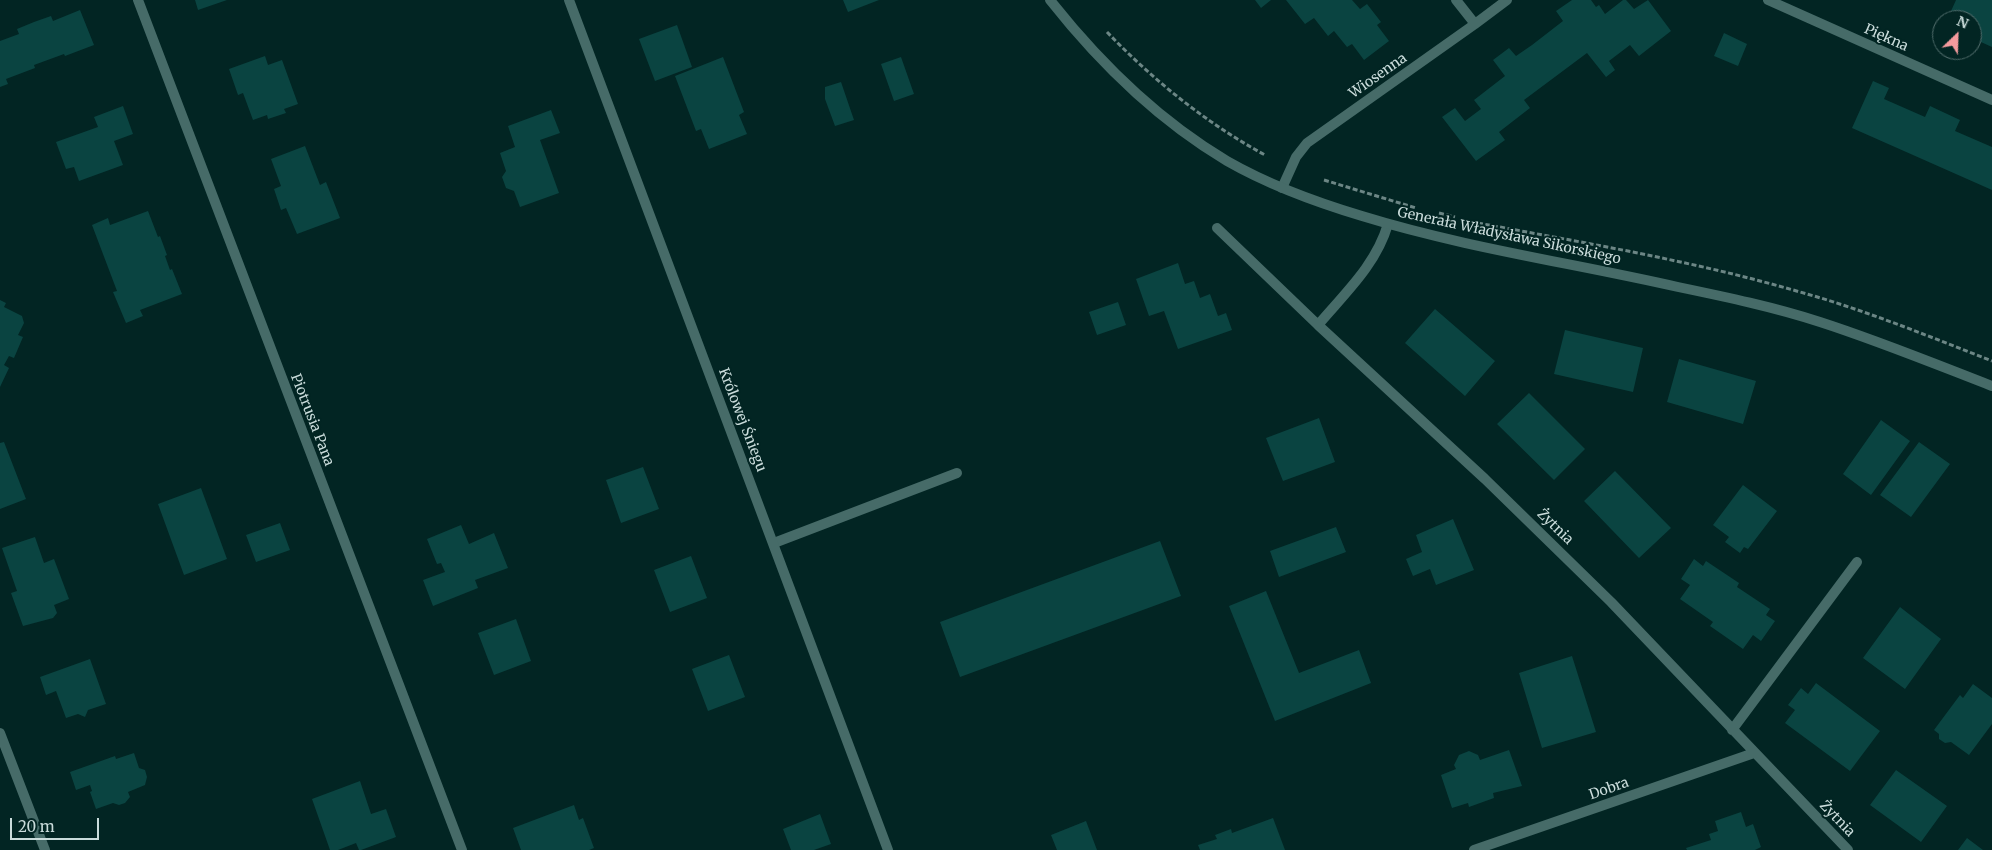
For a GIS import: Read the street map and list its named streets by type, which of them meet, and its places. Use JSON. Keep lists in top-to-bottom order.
{
  "streets": {
    "street": [
      "Piękna",
      "Wiosenna",
      "Generała Władysława Sikorskiego",
      "Piotrusia Pana",
      "Królowej Śniegu",
      "Żytnia",
      "Dobra"
    ]
  },
  "crossings": [
    ["Wiosenna", "Generała Władysława Sikorskiego"],
    ["Żytnia", "Dobra"]
  ],
  "scale_bar": "20 m",
  "north": "top right"
}
